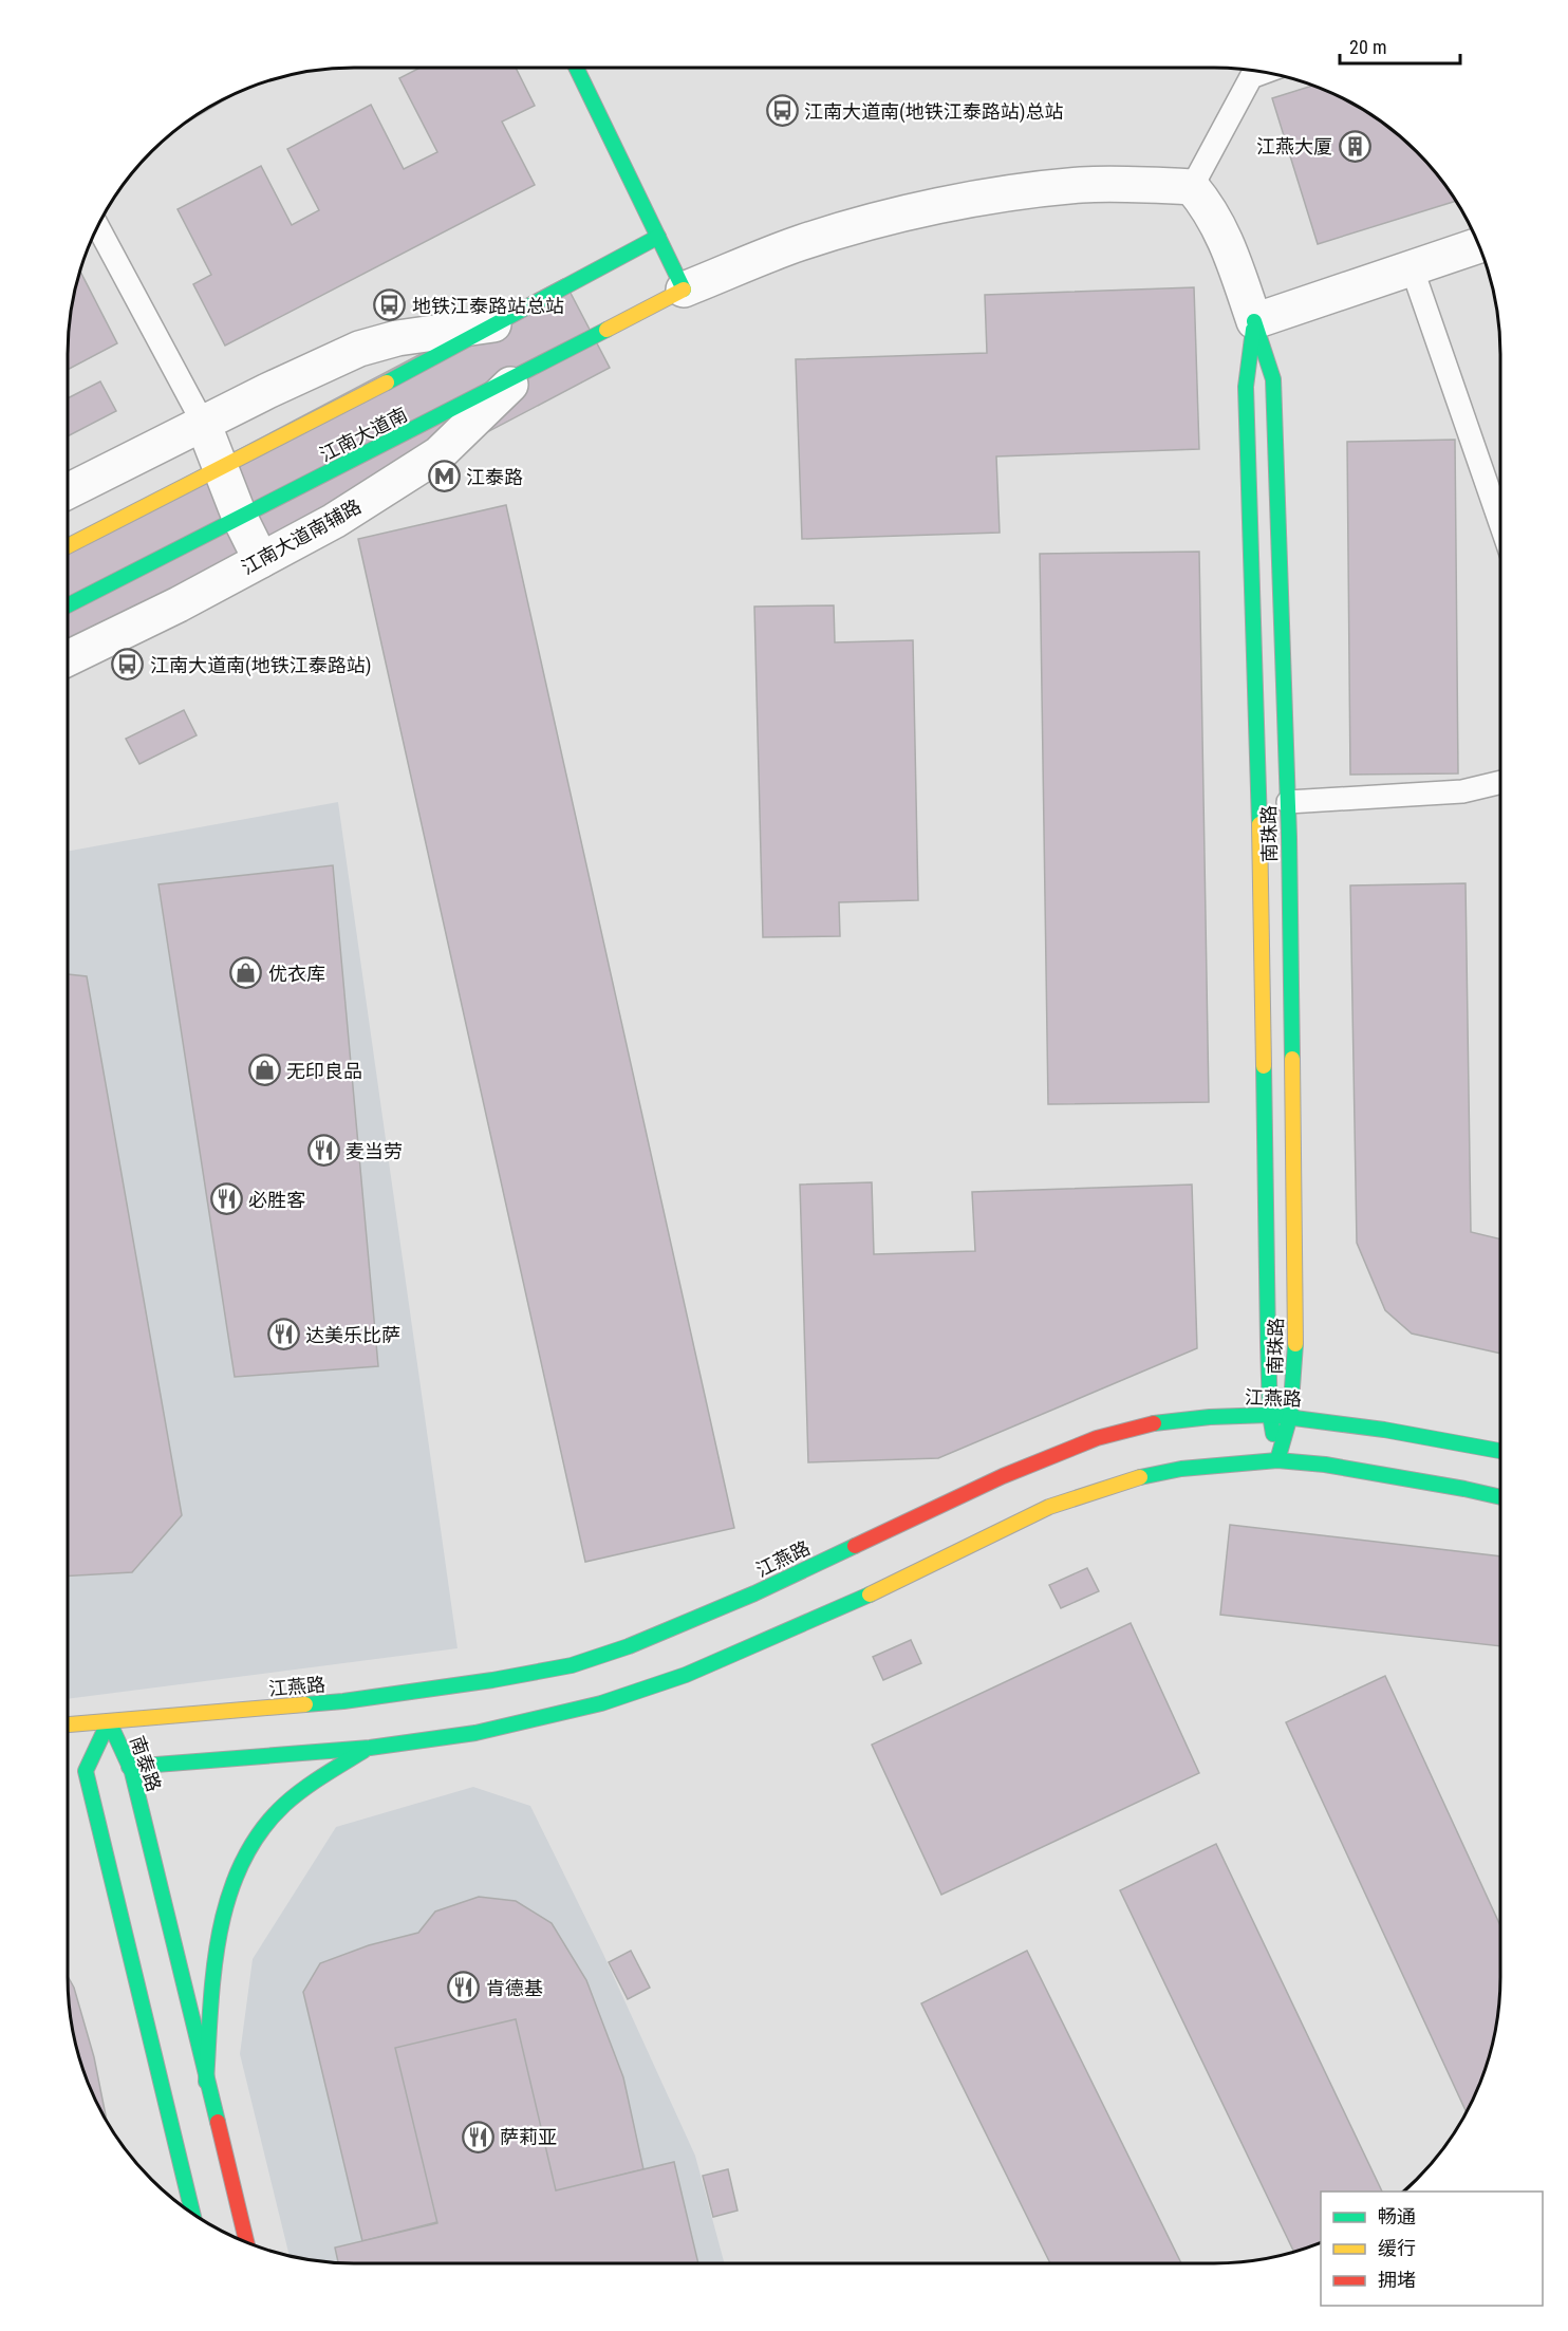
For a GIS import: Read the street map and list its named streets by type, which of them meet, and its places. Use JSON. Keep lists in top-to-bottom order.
{
  "streets": {
    "main road": [
      "江南大道南",
      "南珠路",
      "江燕路",
      "南泰路"
    ],
    "street": ["江南大道南辅路"]
  },
  "crossings": [
    ["江南大道南", "江南大道南辅路"],
    ["南珠路", "江燕路"],
    ["江燕路", "南泰路"]
  ],
  "places": {
    "bus stop": ["江南大道南(地铁江泰路站)总站", "地铁江泰路站总站", "江南大道南(地铁江泰路站)"],
    "building": ["江燕大厦"],
    "metro station": ["江泰路"],
    "shop": ["优衣库", "无印良品"],
    "restaurant": [
      "麦当劳",
      "必胜客",
      "达美乐比萨",
      "肯德基",
      "萨莉亚"
    ]
  },
  "legend": ["畅通", "缓行", "拥堵"],
  "scale_bar": "20 m"
}
